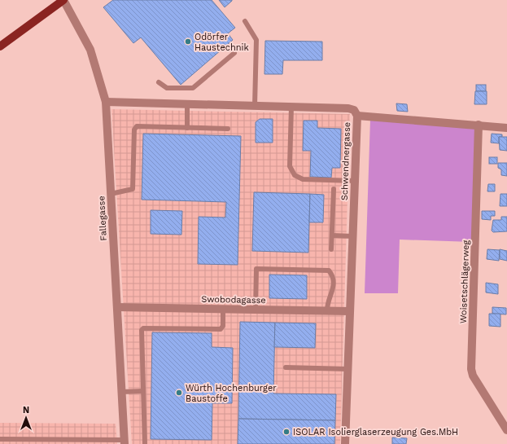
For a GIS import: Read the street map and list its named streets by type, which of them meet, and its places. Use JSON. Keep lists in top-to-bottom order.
{
  "streets": {
    "street": [
      "Schwendnergasse",
      "Fallegasse",
      "Woisetschlägerweg",
      "Swobodagasse"
    ]
  },
  "crossings": [
    ["Schwendnergasse", "Fallegasse"],
    ["Schwendnergasse", "Swobodagasse"],
    ["Fallegasse", "Swobodagasse"]
  ],
  "places": ["Odörfer Haustechnik", "Würth Hochenburger Baustoffe", "ISOLAR Isolierglaserzeugung Ges.MbH"],
  "north": "top"
}
